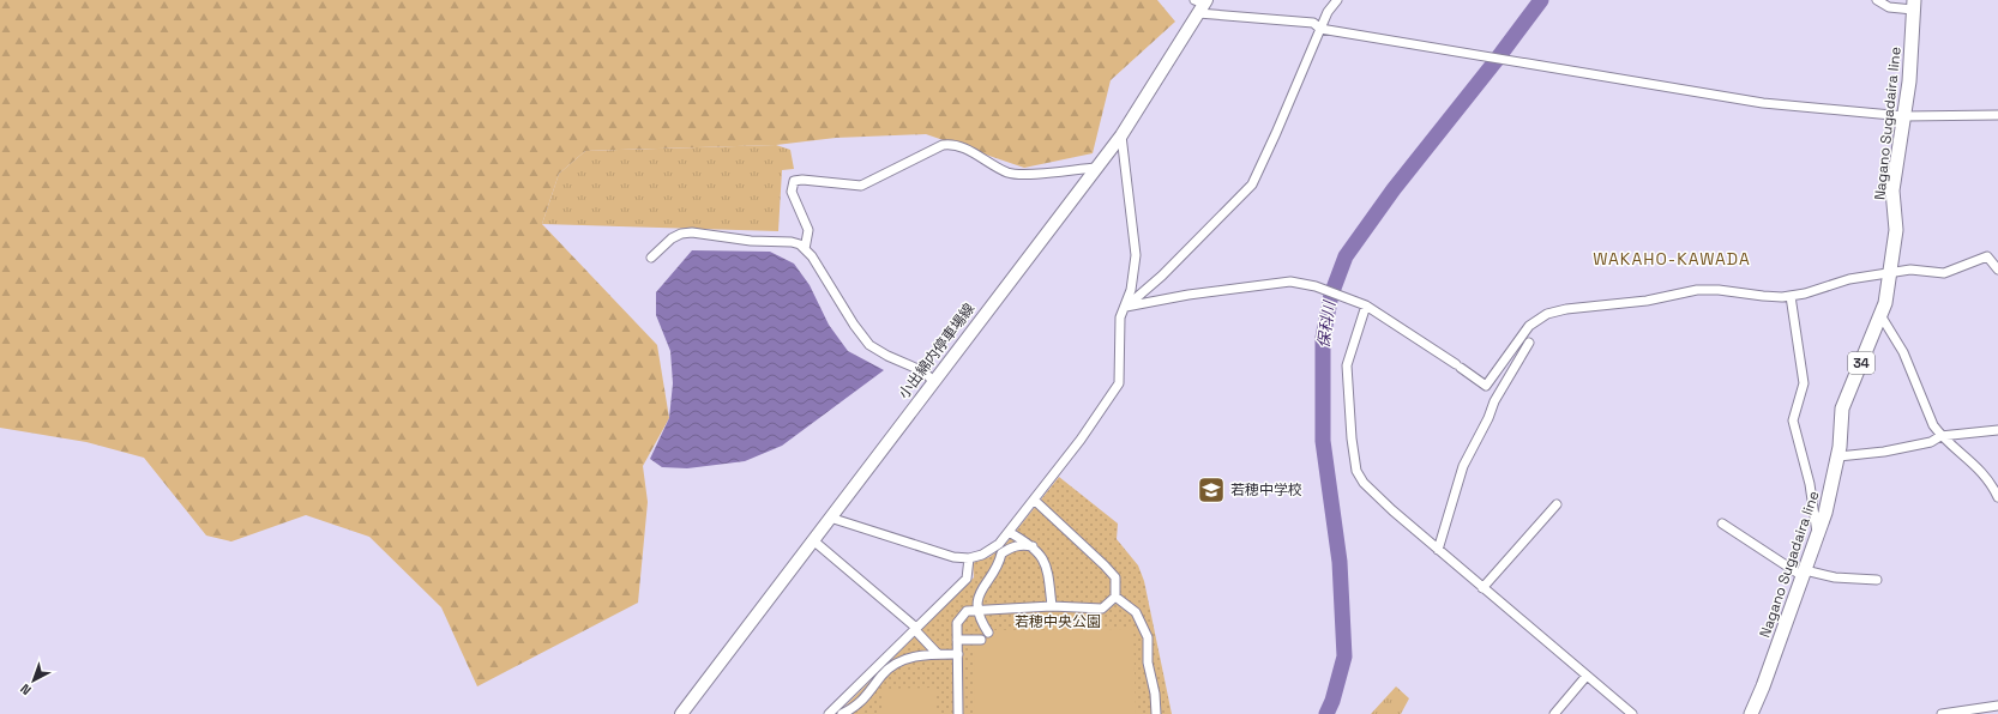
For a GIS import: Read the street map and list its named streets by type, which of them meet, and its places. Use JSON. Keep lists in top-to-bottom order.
{
  "streets": {
    "main road": ["Nagano Sugadaira line", "小出綿内停車場線", "34"]
  },
  "districts": ["WAKAHO-KAWADA"],
  "water": ["保科川"],
  "parks": ["若穂中央公園"],
  "places": {
    "school or university": ["若穂中学校"]
  },
  "north": "bottom left"
}
